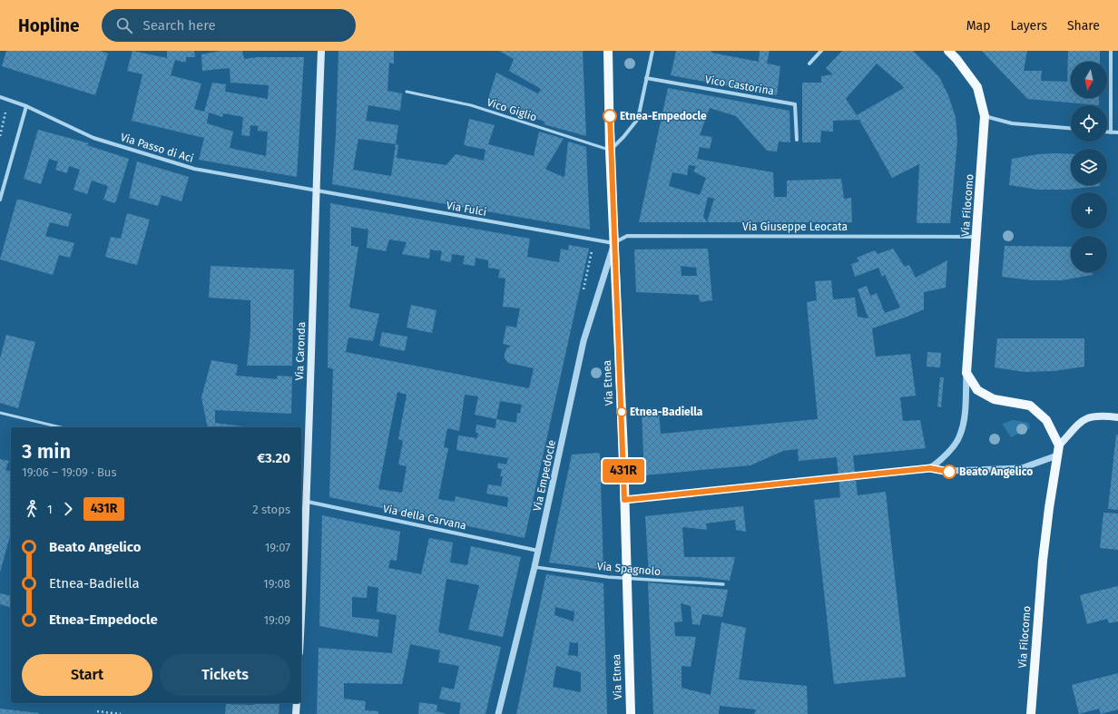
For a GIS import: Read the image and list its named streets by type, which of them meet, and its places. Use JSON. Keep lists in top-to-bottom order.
{
  "streets": {
    "main road": ["Via Filocomo", "Via Caronda", "Via Etnea"],
    "street": [
      "Vico Castorina",
      "Via Passo di Aci",
      "Via Fulci",
      "Via Giuseppe Leocata",
      "Via Empedocle",
      "Via della Carvana",
      "Via Spagnolo"
    ],
    "lane": ["Vico Giglio"]
  },
  "crossings": [
    ["Vico Giglio", "Via Etnea"],
    ["Via Passo di Aci", "Via Fulci"],
    ["Via Passo di Aci", "Via Caronda"],
    ["Via Filocomo", "Via Giuseppe Leocata"],
    ["Via Fulci", "Via Giuseppe Leocata"],
    ["Via Fulci", "Via Caronda"],
    ["Via Fulci", "Via Etnea"],
    ["Via Fulci", "Via Empedocle"],
    ["Via Giuseppe Leocata", "Via Etnea"],
    ["Via Giuseppe Leocata", "Via Empedocle"],
    ["Via Caronda", "Via della Carvana"],
    ["Via Etnea", "Via Empedocle"],
    ["Via Etnea", "Via Spagnolo"],
    ["Via Empedocle", "Via della Carvana"],
    ["Via Empedocle", "Via Spagnolo"]
  ],
  "places": ["Etnea-Empedocle", "Etnea-Badiella", "Beato Angelico"],
  "lines": ["bus line 431R"],
  "north": "bottom",
  "page": {
    "header": "Hopline",
    "search": "Search here",
    "nav": ["Map", "Layers", "Share"],
    "on_map": "431R",
    "map_buttons": ["+", "−"],
    "heading": ["3 min", "19:06 – 19:09 · Bus", "€3.20"],
    "legs": ["1", "431R", "2 stops"],
    "list": [
      {
        "name": "Beato Angelico",
        "value": "19:07"
      },
      {
        "name": "Etnea-Badiella",
        "value": "19:08"
      },
      {
        "name": "Etnea-Empedocle",
        "value": "19:09"
      }
    ],
    "buttons": ["Start", "Tickets"]
  }
}
